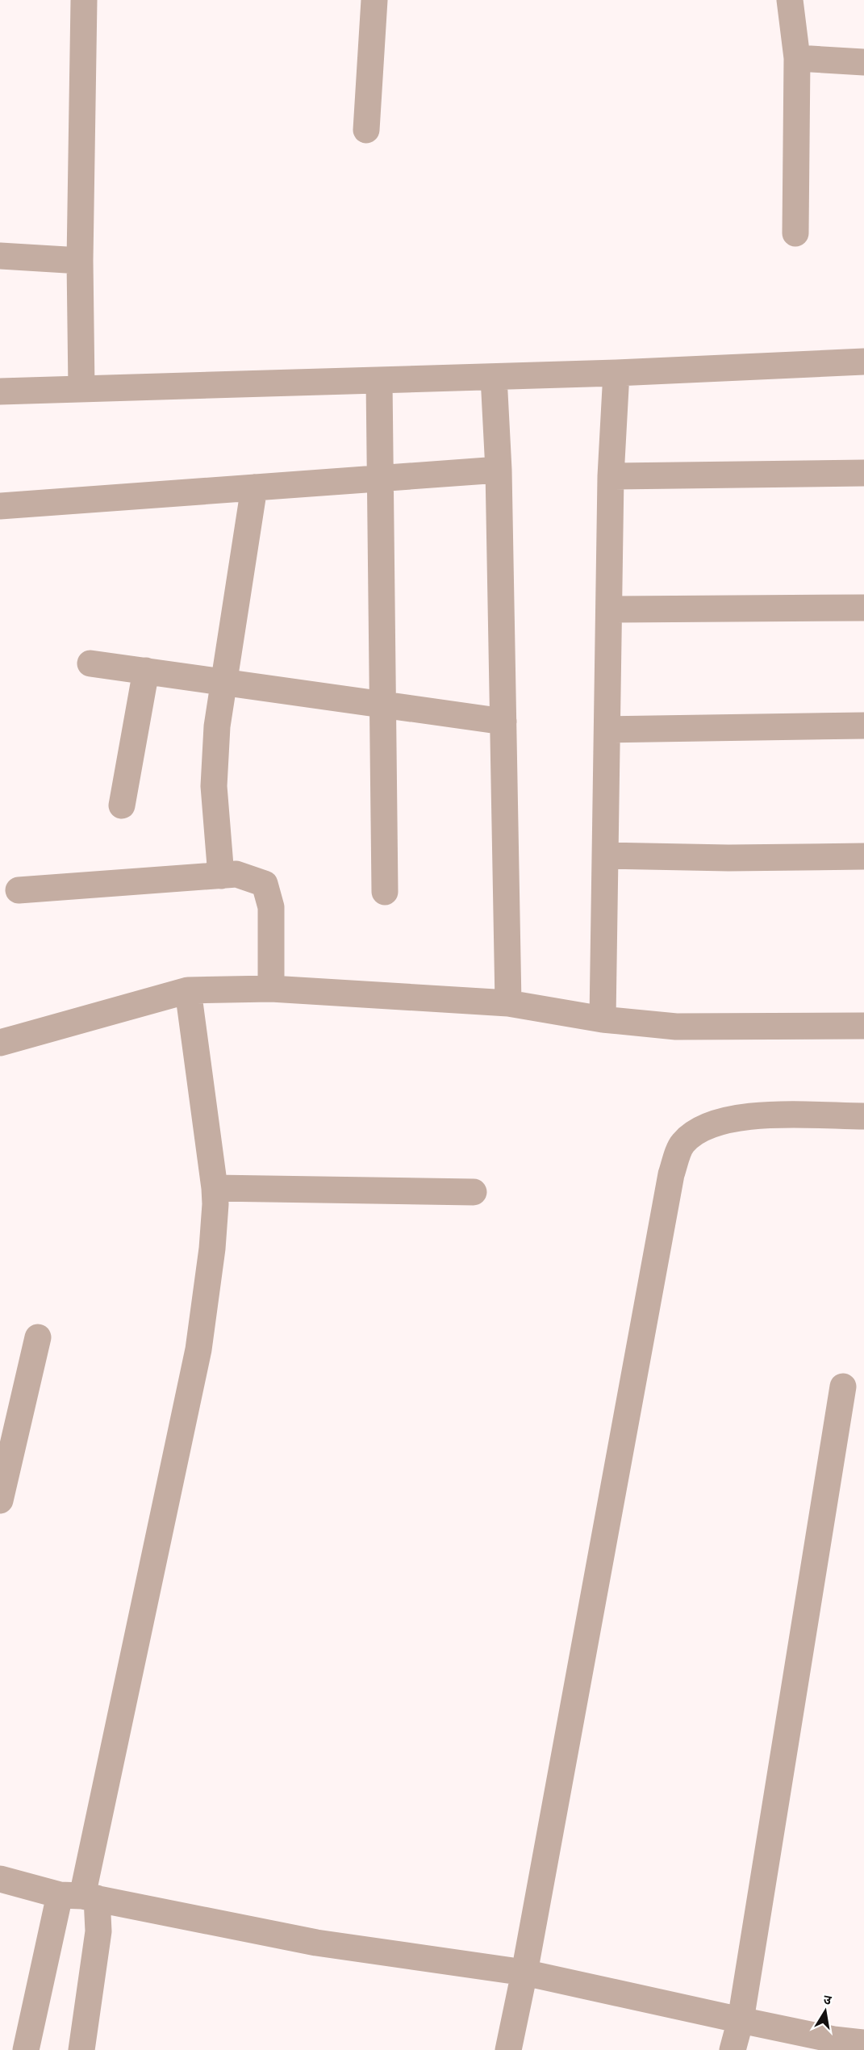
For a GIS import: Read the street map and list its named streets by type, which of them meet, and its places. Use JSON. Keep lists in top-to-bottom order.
{
  "north": "top"
}
